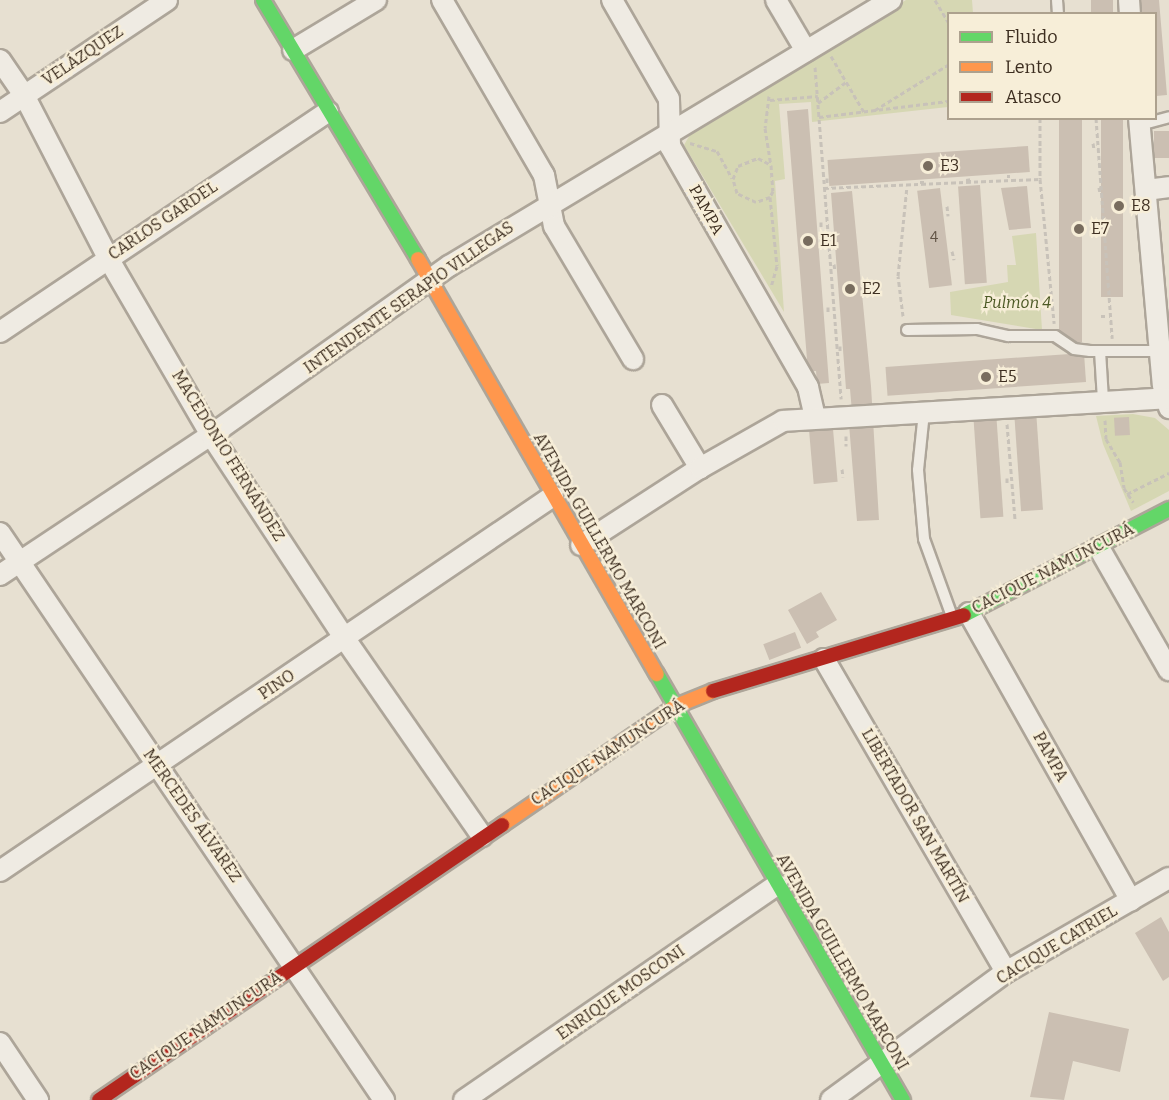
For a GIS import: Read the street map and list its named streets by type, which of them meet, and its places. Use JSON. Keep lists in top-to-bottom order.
{
  "streets": {
    "main road": ["AVENIDA GUILLERMO MARCONI", "CACIQUE NAMUNCURÁ"],
    "street": [
      "VELÁZQUEZ",
      "PAMPA",
      "CARLOS GARDEL",
      "INTENDENTE SERAPIO VILLEGAS",
      "MACEDONIO FERNÁNDEZ",
      "PINO",
      "MERCEDES ÁLVAREZ",
      "LIBERTADOR SAN MARTÍN",
      "CACIQUE CATRIEL",
      "ENRIQUE MOSCONI"
    ]
  },
  "crossings": [
    ["VELÁZQUEZ", "MACEDONIO FERNÁNDEZ"],
    ["PAMPA", "INTENDENTE SERAPIO VILLEGAS"],
    ["PAMPA", "CACIQUE NAMUNCURÁ"],
    ["PAMPA", "CACIQUE CATRIEL"],
    ["CARLOS GARDEL", "MACEDONIO FERNÁNDEZ"],
    ["CARLOS GARDEL", "AVENIDA GUILLERMO MARCONI"],
    ["INTENDENTE SERAPIO VILLEGAS", "MACEDONIO FERNÁNDEZ"],
    ["INTENDENTE SERAPIO VILLEGAS", "AVENIDA GUILLERMO MARCONI"],
    ["INTENDENTE SERAPIO VILLEGAS", "MERCEDES ÁLVAREZ"],
    ["MACEDONIO FERNÁNDEZ", "CACIQUE NAMUNCURÁ"],
    ["MACEDONIO FERNÁNDEZ", "PINO"],
    ["AVENIDA GUILLERMO MARCONI", "CACIQUE NAMUNCURÁ"],
    ["AVENIDA GUILLERMO MARCONI", "PINO"],
    ["AVENIDA GUILLERMO MARCONI", "CACIQUE CATRIEL"],
    ["AVENIDA GUILLERMO MARCONI", "ENRIQUE MOSCONI"],
    ["CACIQUE NAMUNCURÁ", "MERCEDES ÁLVAREZ"],
    ["CACIQUE NAMUNCURÁ", "LIBERTADOR SAN MARTÍN"],
    ["PINO", "MERCEDES ÁLVAREZ"],
    ["LIBERTADOR SAN MARTÍN", "CACIQUE CATRIEL"]
  ],
  "parks": ["Pulmón 4"],
  "places": [
    "E3",
    "E8",
    "E7",
    "E1",
    "E2",
    "E5"
  ],
  "house_numbers": ["4"],
  "legend": ["Fluido", "Lento", "Atasco"]
}
